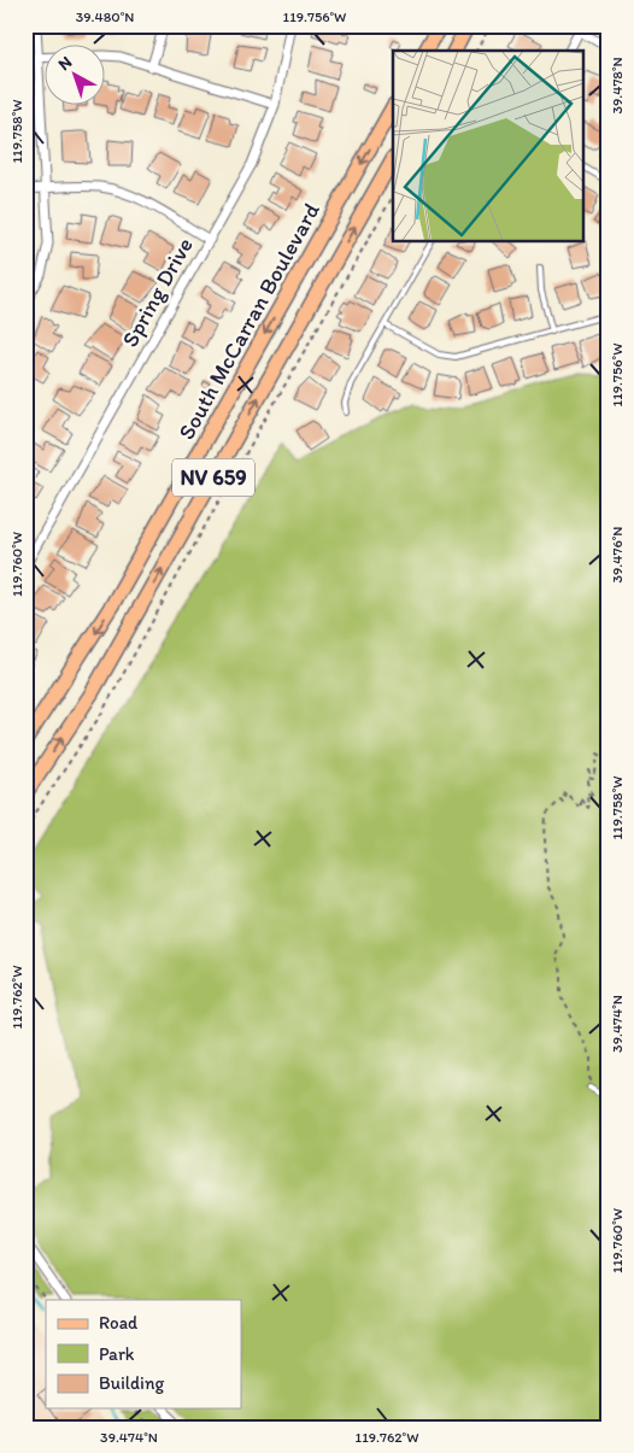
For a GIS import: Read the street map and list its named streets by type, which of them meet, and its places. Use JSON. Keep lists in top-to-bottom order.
{
  "streets": {
    "main road": ["South McCarran Boulevard", "NV 659"],
    "street": ["Spring Drive"]
  },
  "legend": ["Road", "Park", "Building"],
  "north": "top left",
  "coordinates": [
    "39.480°N",
    "119.756°W",
    "39.478°N",
    "119.758°W",
    "39.476°N",
    "119.760°W",
    "119.762°W",
    "39.474°N"
  ]
}
